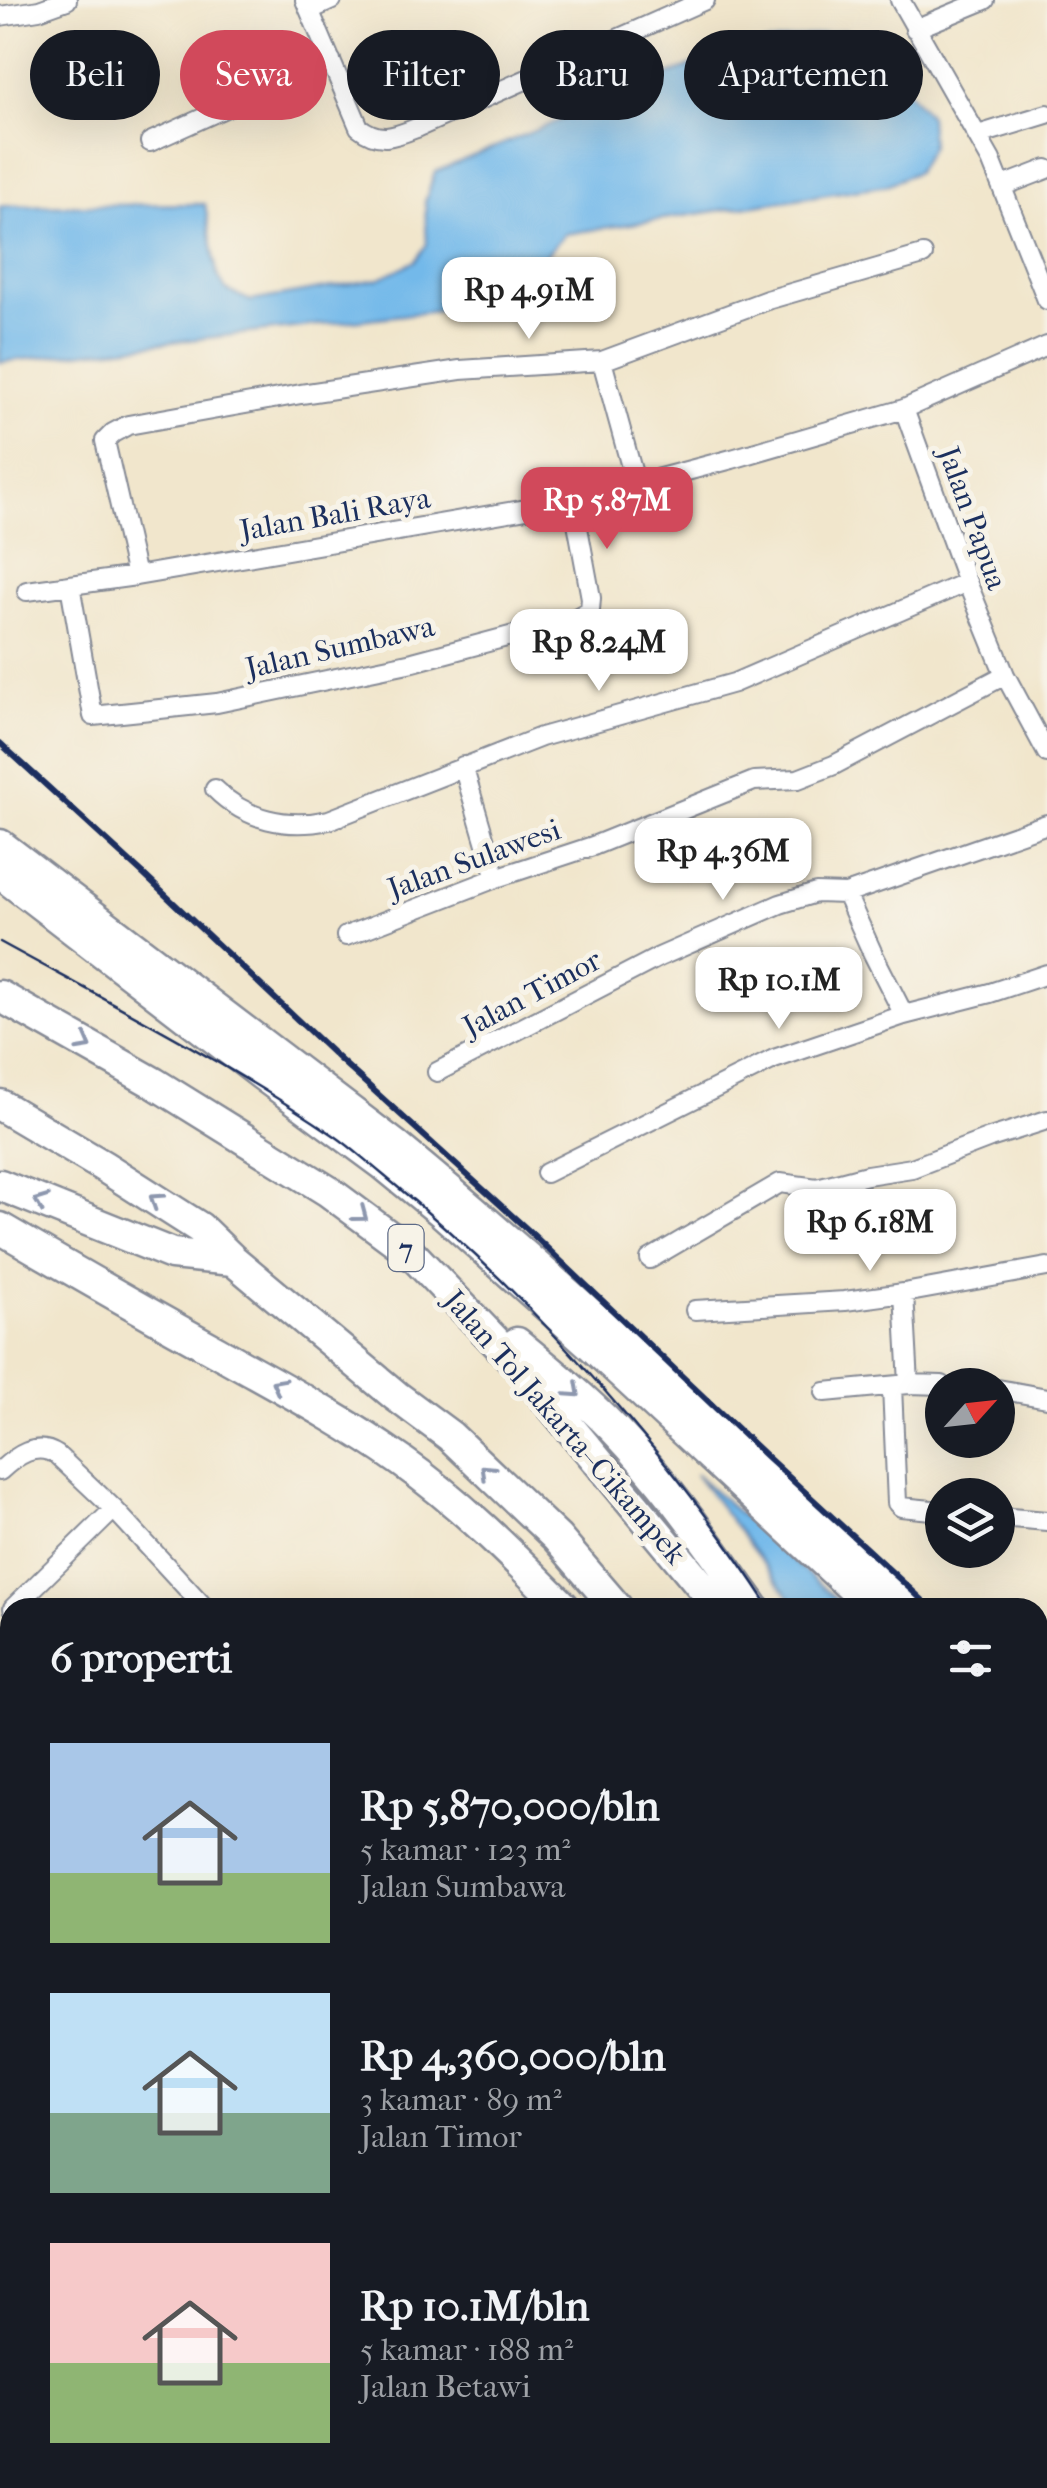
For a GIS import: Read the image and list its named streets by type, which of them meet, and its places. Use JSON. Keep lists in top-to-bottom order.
{
  "streets": {
    "highway": ["7", "Jalan Tol Jakarta–Cikampek"],
    "street": [
      "Jalan Bali Raya",
      "Jalan Papua",
      "Jalan Sumbawa",
      "Jalan Sulawesi",
      "Jalan Timor"
    ]
  },
  "crossings": [
    ["Jalan Bali Raya", "Jalan Papua"],
    ["Jalan Bali Raya", "Jalan Sumbawa"],
    ["Jalan Papua", "Jalan Sulawesi"]
  ],
  "north": "top right",
  "page": {
    "chip": [
      "Beli",
      "Sewa",
      "Filter",
      "Baru",
      "Apartemen"
    ],
    "price": [
      "Rp 4.91M",
      "Rp 5.87M",
      "Rp 8.24M",
      "Rp 4.36M",
      "Rp 10.1M",
      "Rp 6.18M"
    ],
    "heading": "6 properti",
    "list": [
      {
        "name": "Rp 5,870,000/bln",
        "note": "5 kamar · 123 m² · Jalan Sumbawa"
      },
      {
        "name": "Rp 4,360,000/bln",
        "note": "3 kamar · 89 m² · Jalan Timor"
      },
      {
        "name": "Rp 10.1M/bln",
        "note": "5 kamar · 188 m² · Jalan Betawi"
      }
    ]
  }
}
